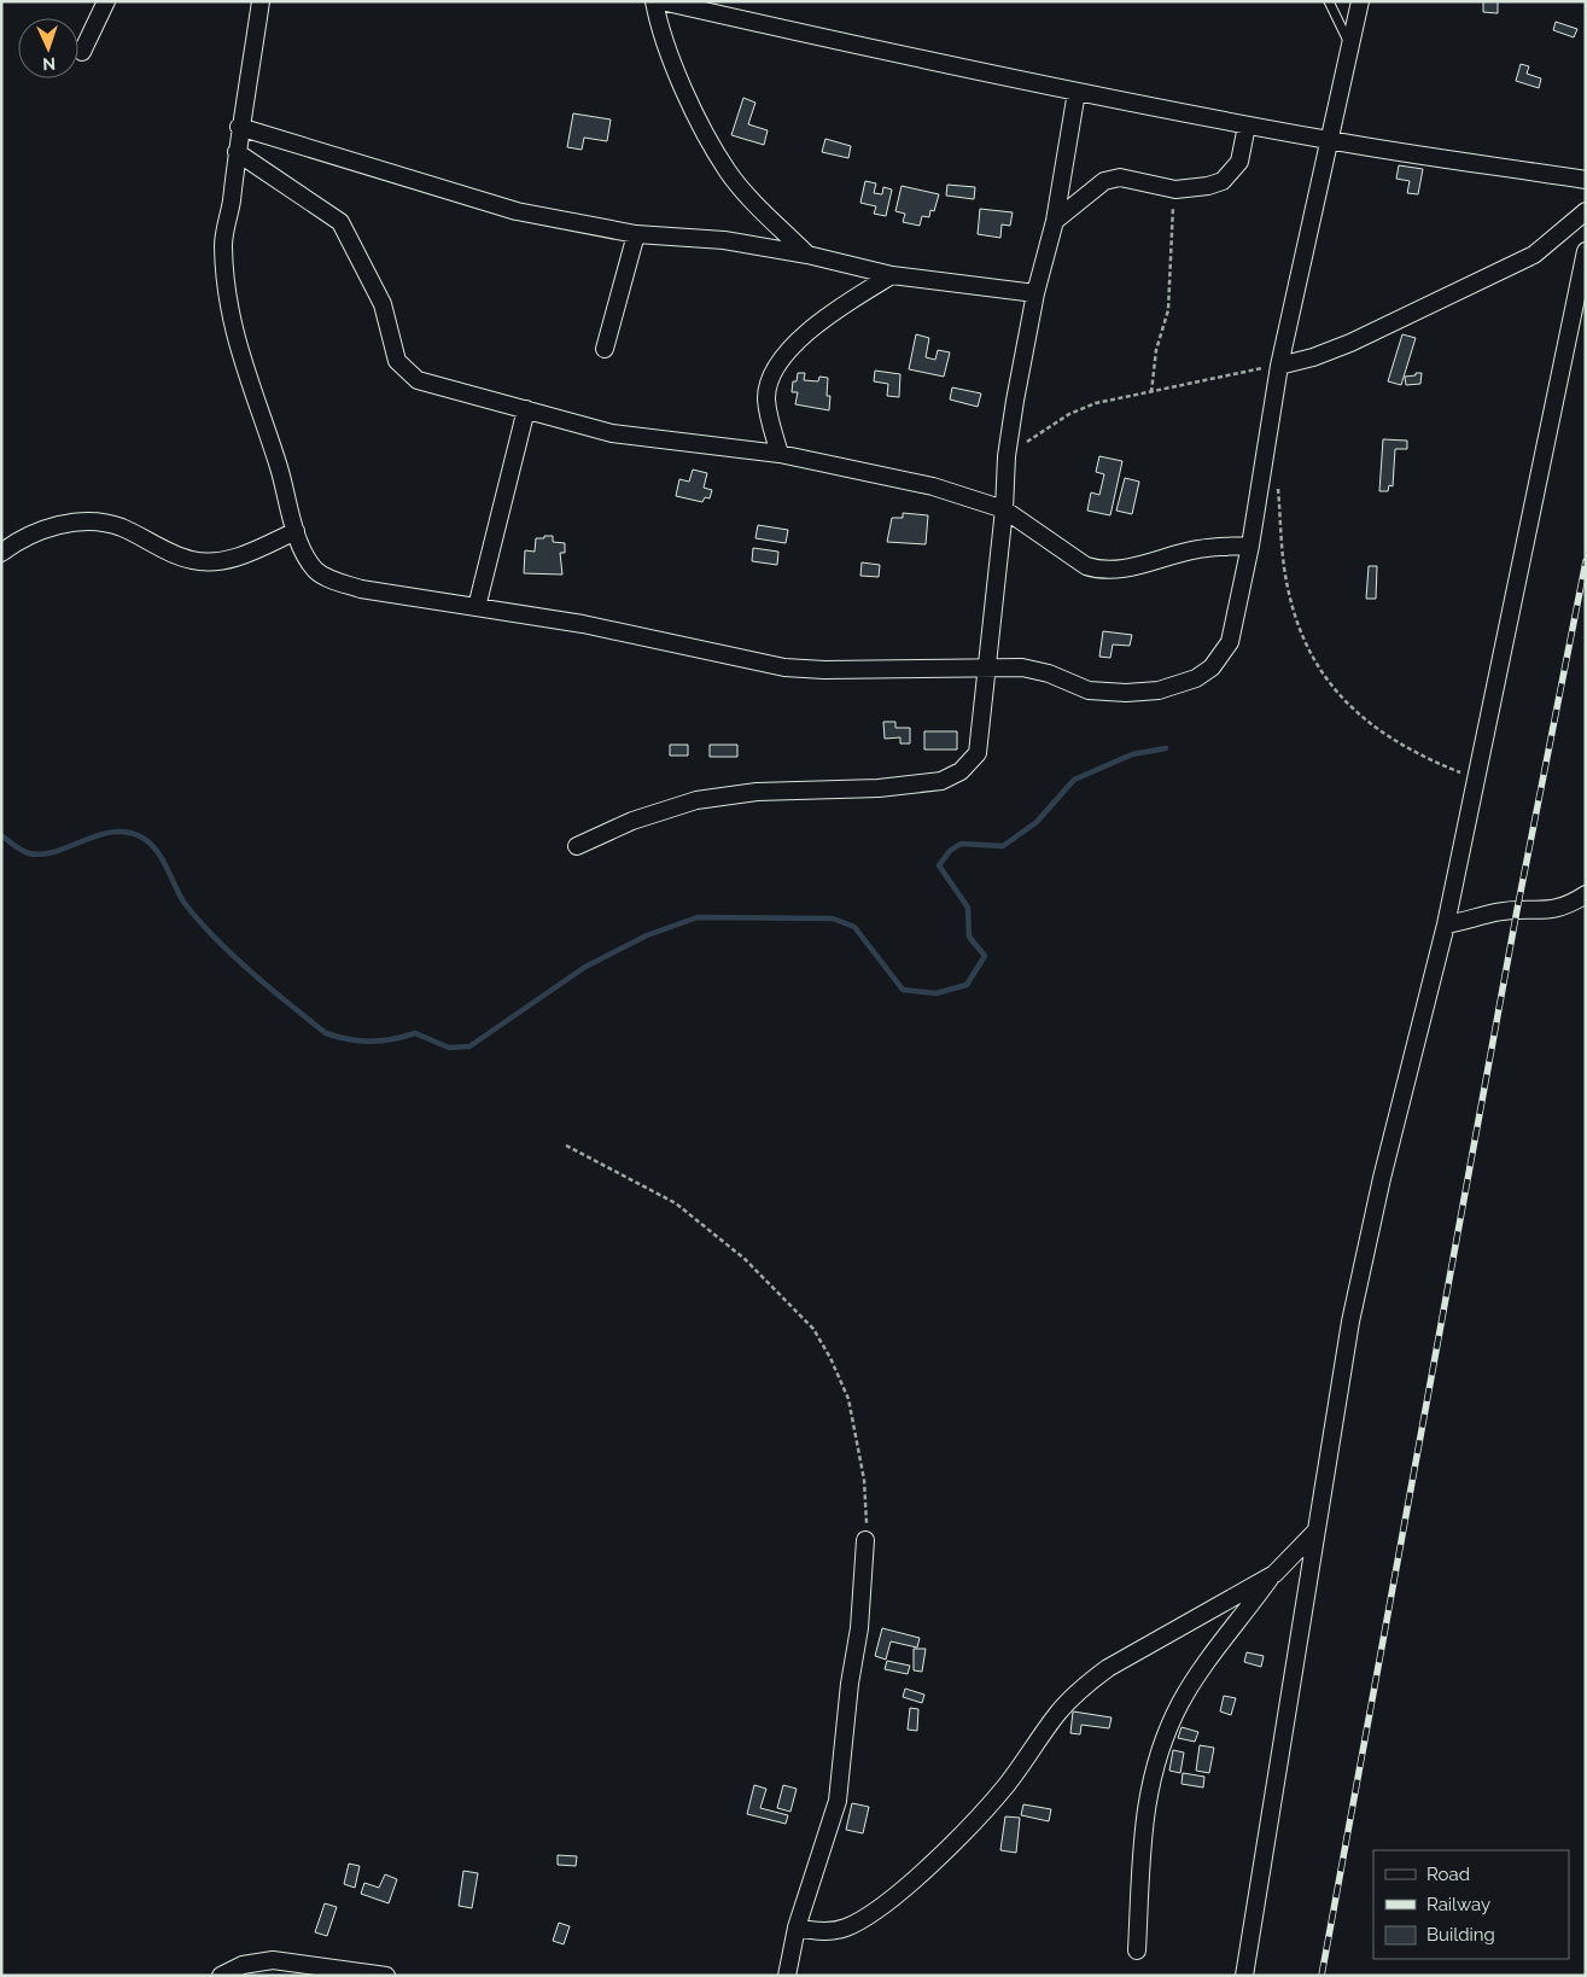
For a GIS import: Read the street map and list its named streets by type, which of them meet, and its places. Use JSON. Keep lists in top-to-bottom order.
{
  "legend": ["Road", "Railway", "Building"],
  "north": "bottom"
}
